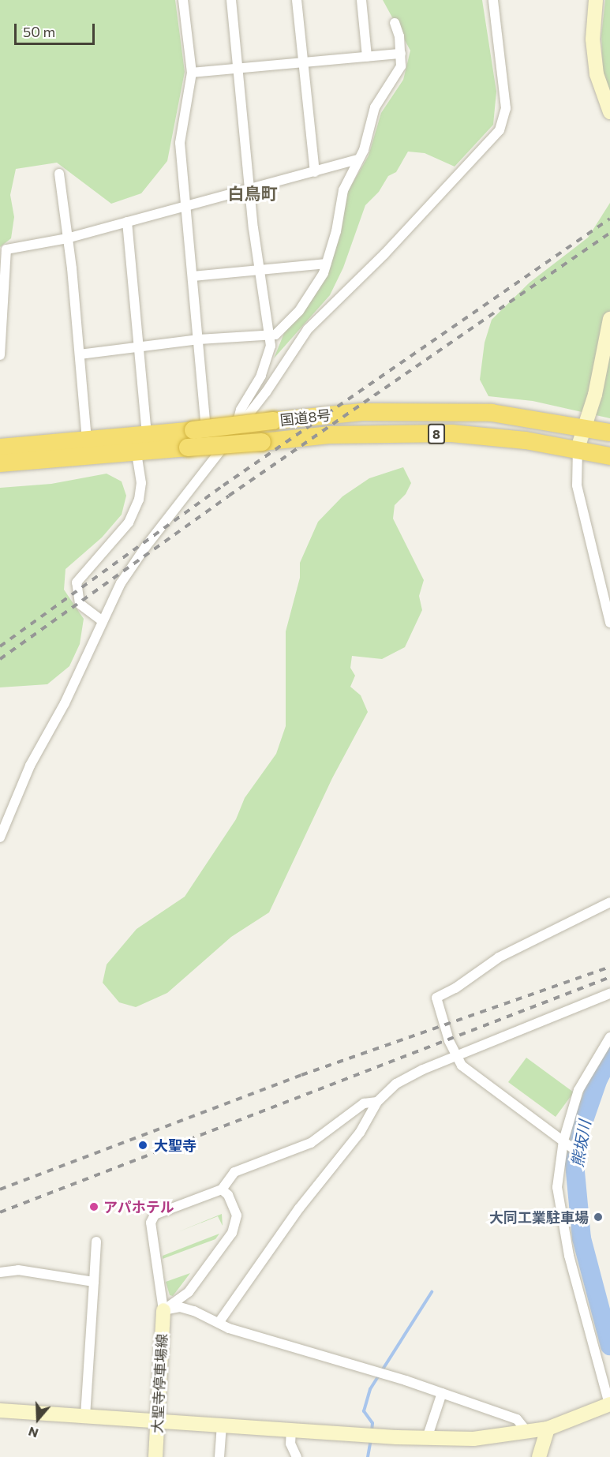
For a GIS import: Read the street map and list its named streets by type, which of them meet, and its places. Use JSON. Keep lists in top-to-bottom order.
{
  "streets": {
    "highway": ["国道8号", "8"],
    "street": ["大聖寺停車場線"]
  },
  "districts": ["白鳥町"],
  "water": ["熊坂川"],
  "places": ["大聖寺", "アパホテル", "大同工業駐車場"],
  "scale_bar": "50 m",
  "north": "bottom"
}
